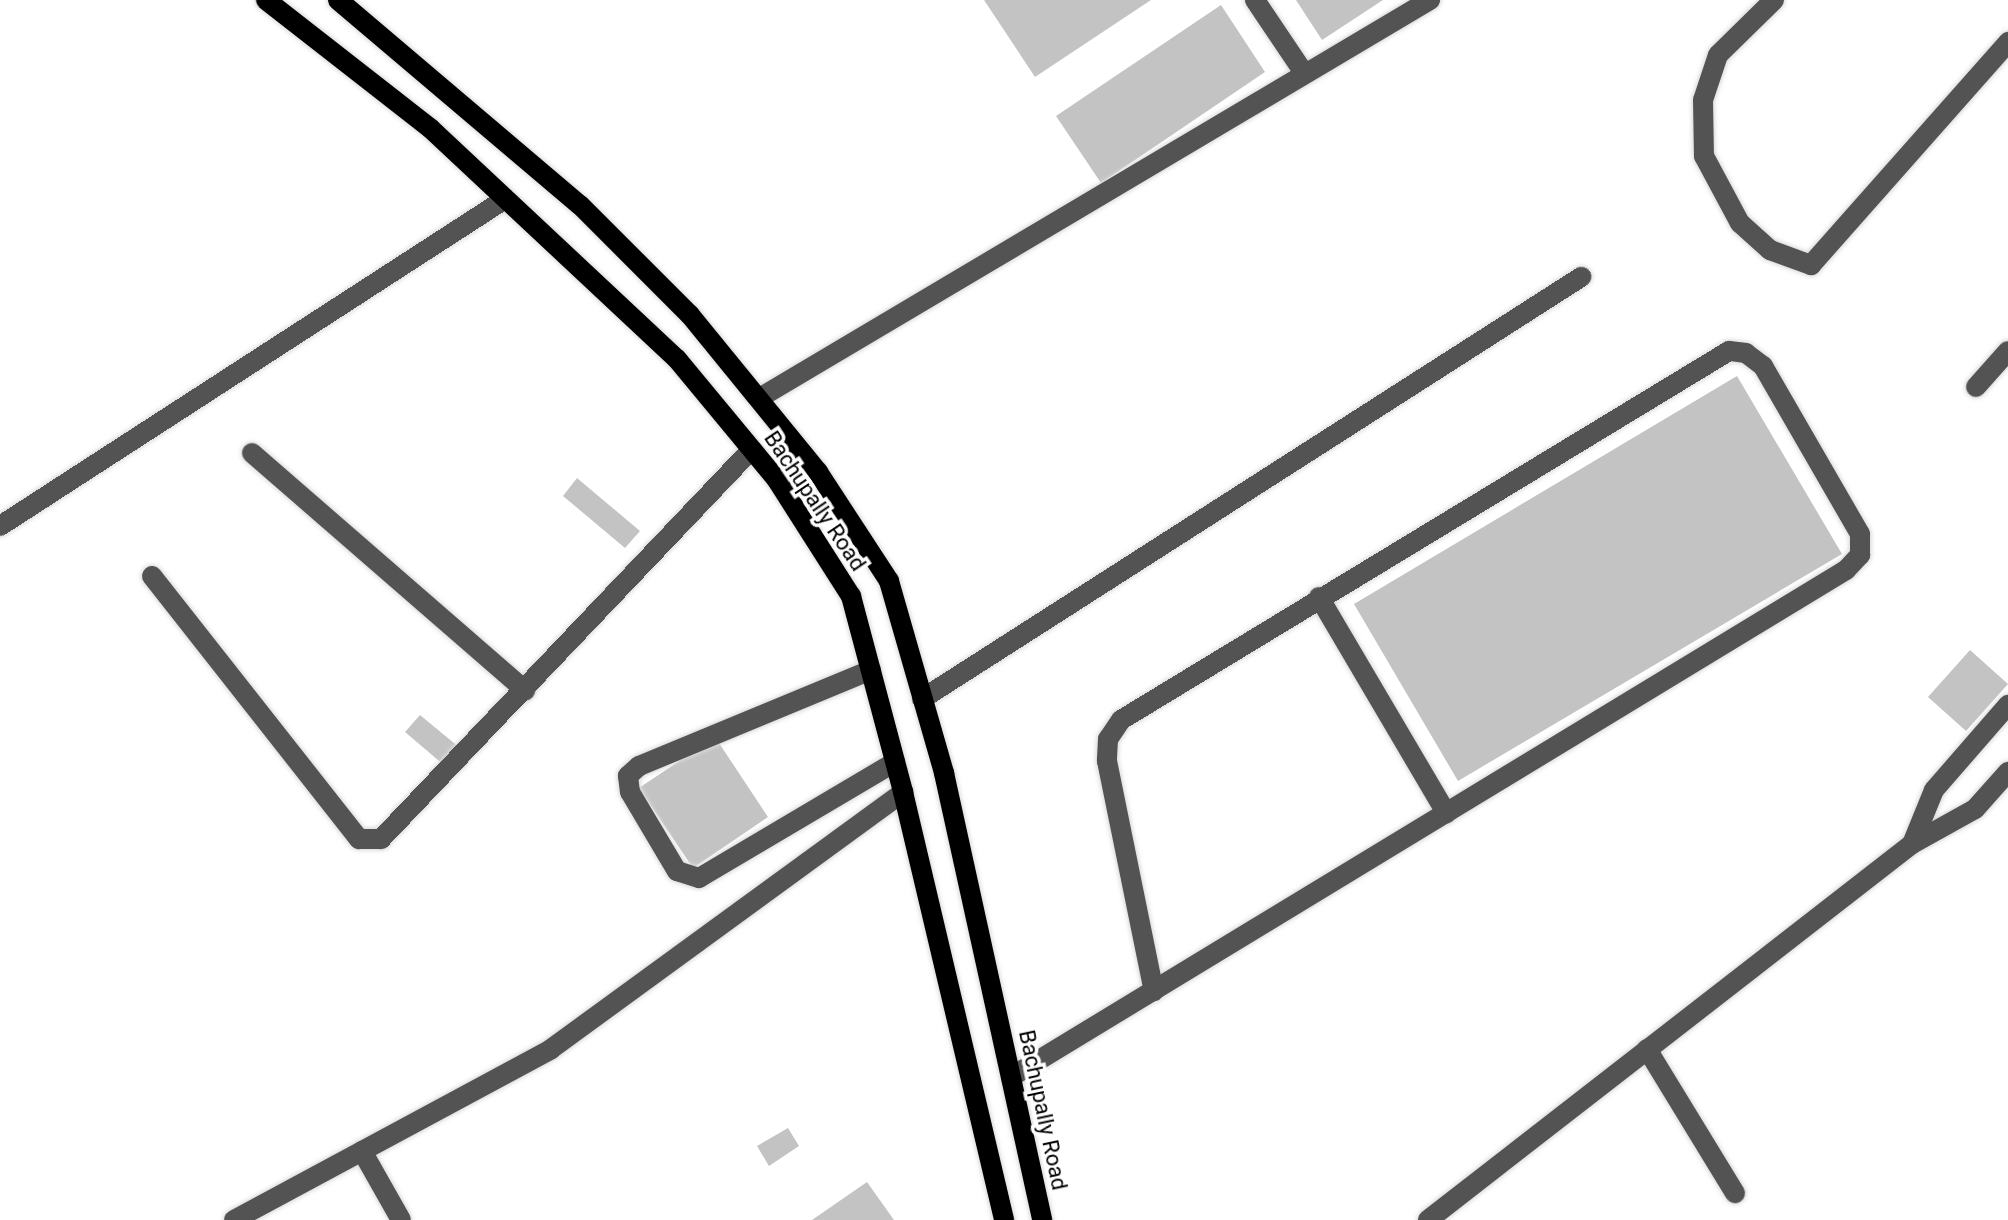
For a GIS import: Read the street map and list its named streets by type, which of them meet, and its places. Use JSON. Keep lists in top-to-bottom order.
{
  "streets": {
    "main road": ["Bachupally Road"]
  }
}
